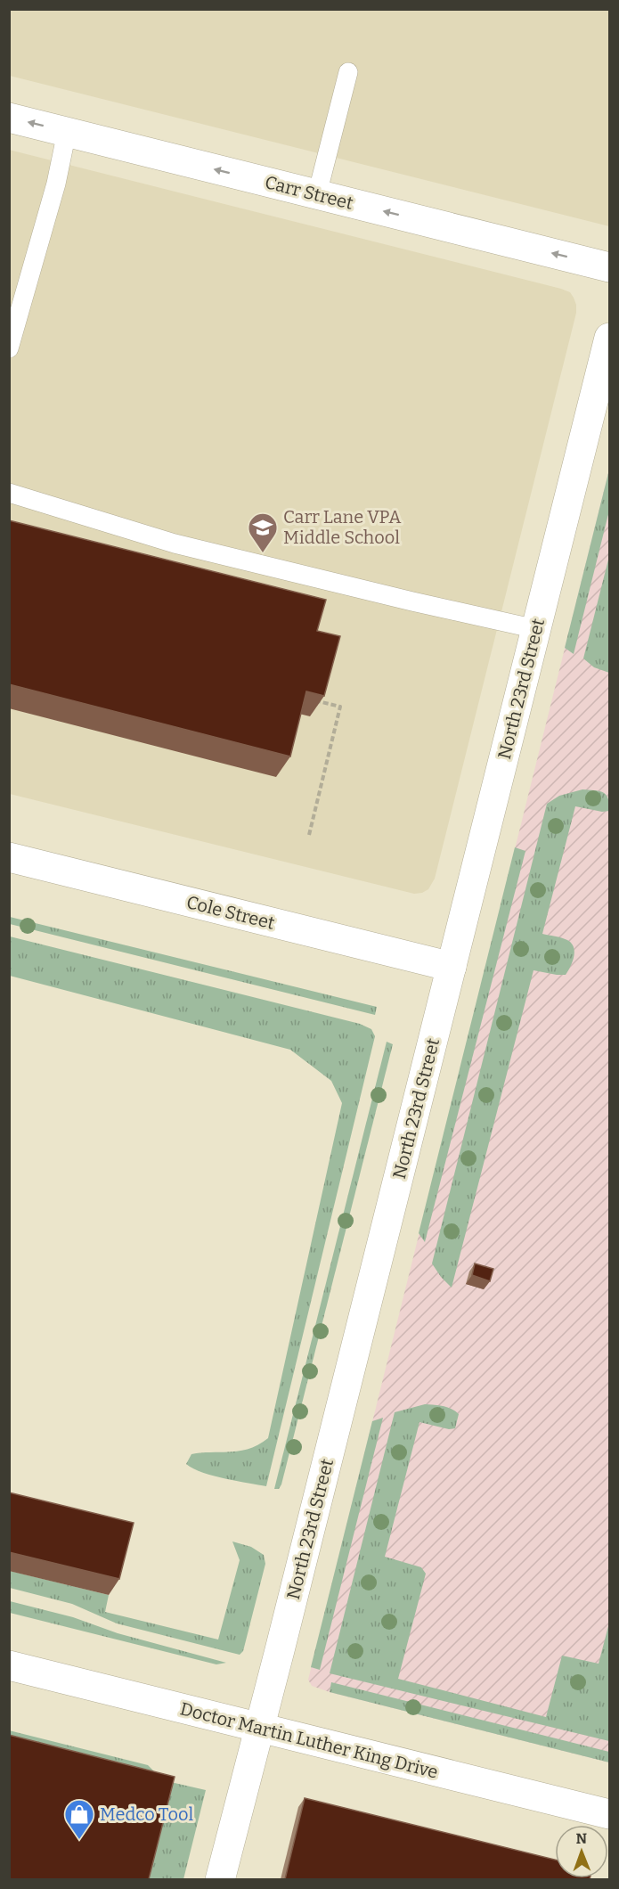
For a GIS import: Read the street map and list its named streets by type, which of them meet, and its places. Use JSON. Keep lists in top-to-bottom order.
{
  "streets": {
    "street": [
      "Carr Street",
      "North 23rd Street",
      "Cole Street",
      "Doctor Martin Luther King Drive"
    ]
  },
  "crossings": [
    ["North 23rd Street", "Cole Street"],
    ["North 23rd Street", "Doctor Martin Luther King Drive"]
  ],
  "one_way": ["Carr Street"],
  "places": {
    "school or university": ["Carr Lane VPA Middle School"],
    "shop": ["Medco Tool"]
  },
  "north": "top"
}
